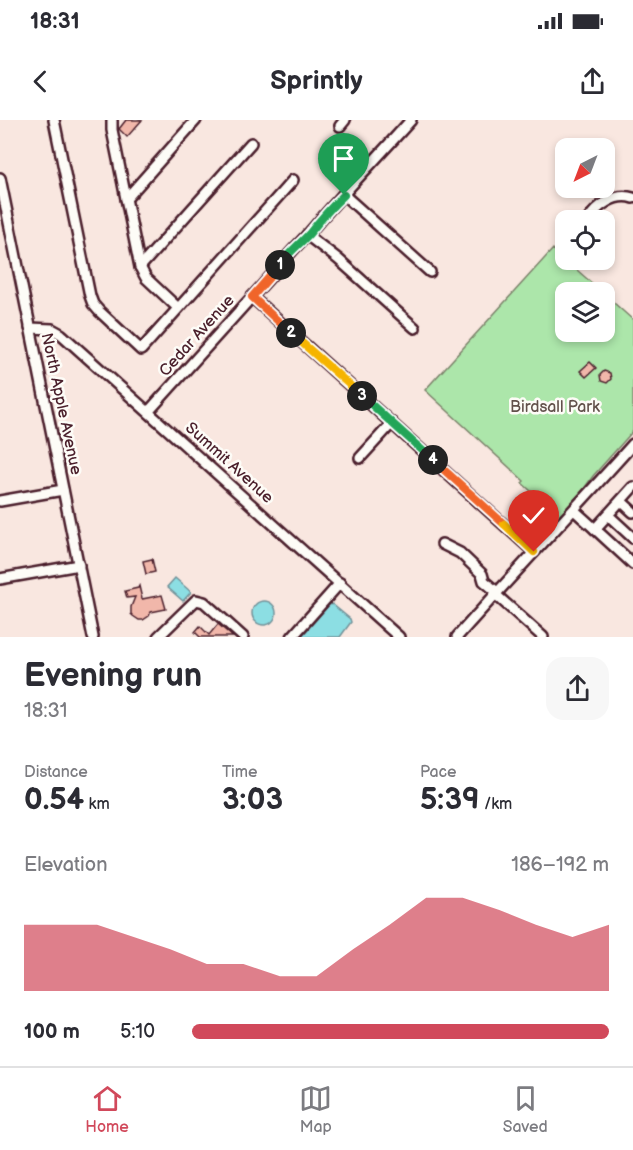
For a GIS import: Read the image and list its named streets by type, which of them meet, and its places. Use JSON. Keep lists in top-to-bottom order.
{
  "streets": {
    "street": ["Cedar Avenue", "North Apple Avenue", "Summit Avenue"]
  },
  "crossings": [
    ["Cedar Avenue", "Summit Avenue"],
    ["North Apple Avenue", "Summit Avenue"]
  ],
  "parks": ["Birdsall Park"],
  "north": "bottom left",
  "page": {
    "status": "18:31",
    "header": "Sprintly",
    "pins": [
      "1",
      "2",
      "3",
      "4"
    ],
    "heading": ["Evening run", "18:31"],
    "stats": [
      ["Distance", "0.54 km"],
      ["Time", "3:03"],
      ["Pace", "5:39 /km"]
    ],
    "chart": ["Elevation", "186–192 m"],
    "list": [
      {
        "name": "100 m",
        "note": "5:10"
      }
    ],
    "tabs": ["Home", "Map", "Saved"]
  }
}
